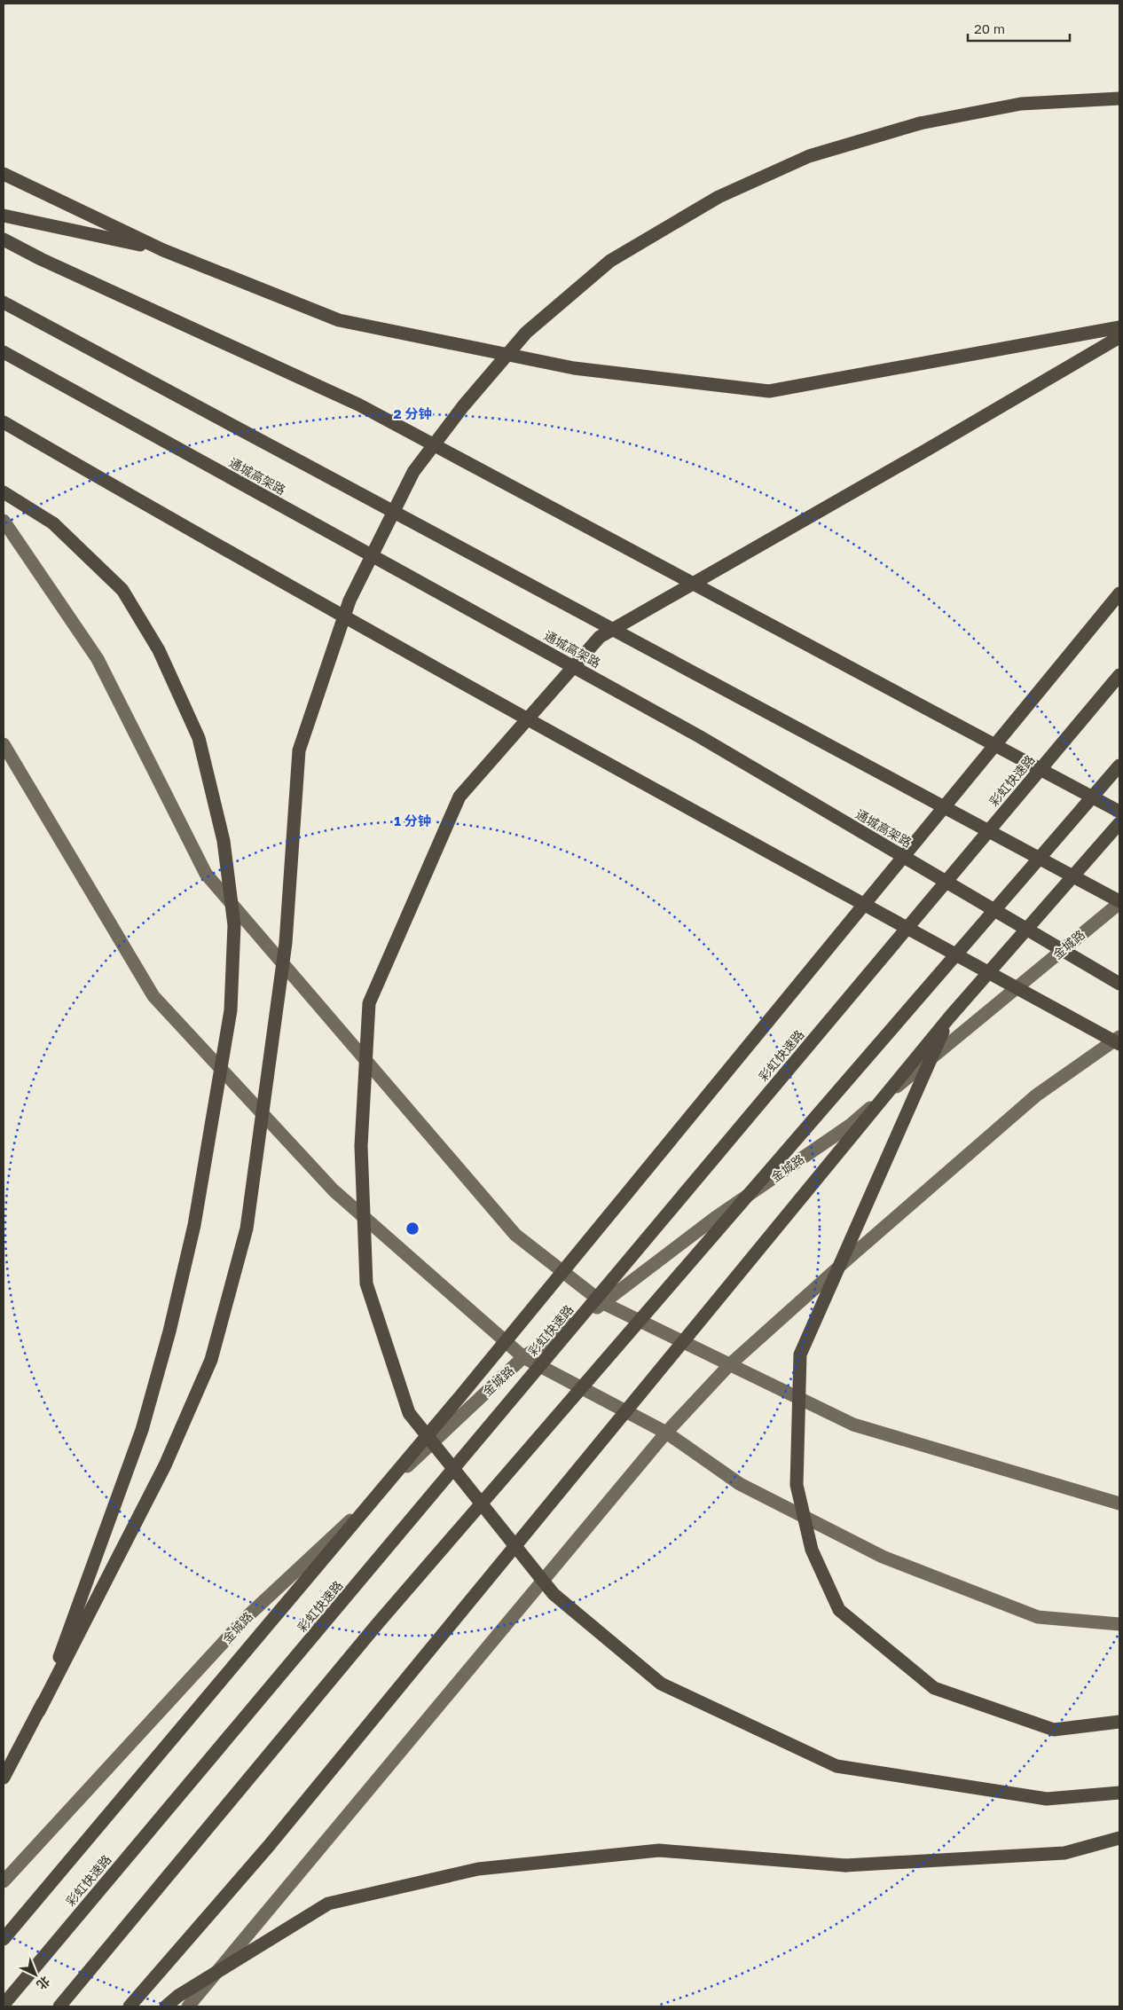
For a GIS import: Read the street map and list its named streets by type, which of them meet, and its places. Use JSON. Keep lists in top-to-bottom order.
{
  "streets": {
    "highway": ["通城高架路", "彩虹快速路"],
    "main road": ["金城路"]
  },
  "scale_bar": "20 m",
  "north": "bottom right",
  "rings": ["2 分钟", "1 分钟"]
}
